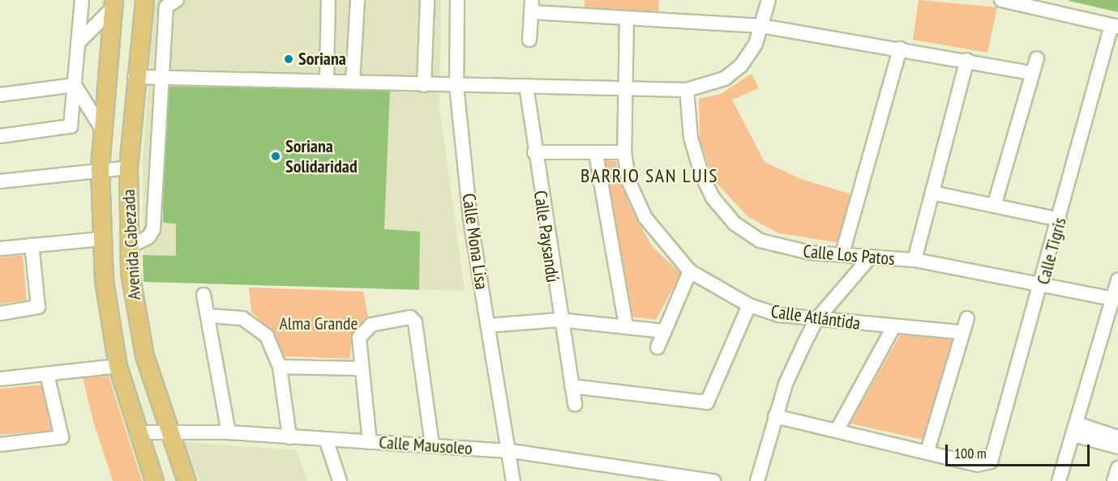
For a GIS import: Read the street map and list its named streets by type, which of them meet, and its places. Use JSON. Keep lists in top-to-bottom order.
{
  "streets": {
    "main road": ["Avenida Cabezada"],
    "street": [
      "Calle Paysandú",
      "Calle Mona Lisa",
      "Calle Tigris",
      "Calle Los Patos",
      "Calle Atlántida",
      "Calle Mausoleo"
    ]
  },
  "crossings": [
    ["Calle Mona Lisa", "Calle Mausoleo"],
    ["Avenida Cabezada", "Calle Mausoleo"],
    ["Calle Tigris", "Calle Los Patos"]
  ],
  "districts": ["BARRIO SAN LUIS"],
  "parks": ["Alma Grande"],
  "places": ["Soriana", "Soriana Solidaridad"],
  "scale_bar": "100 m"
}
